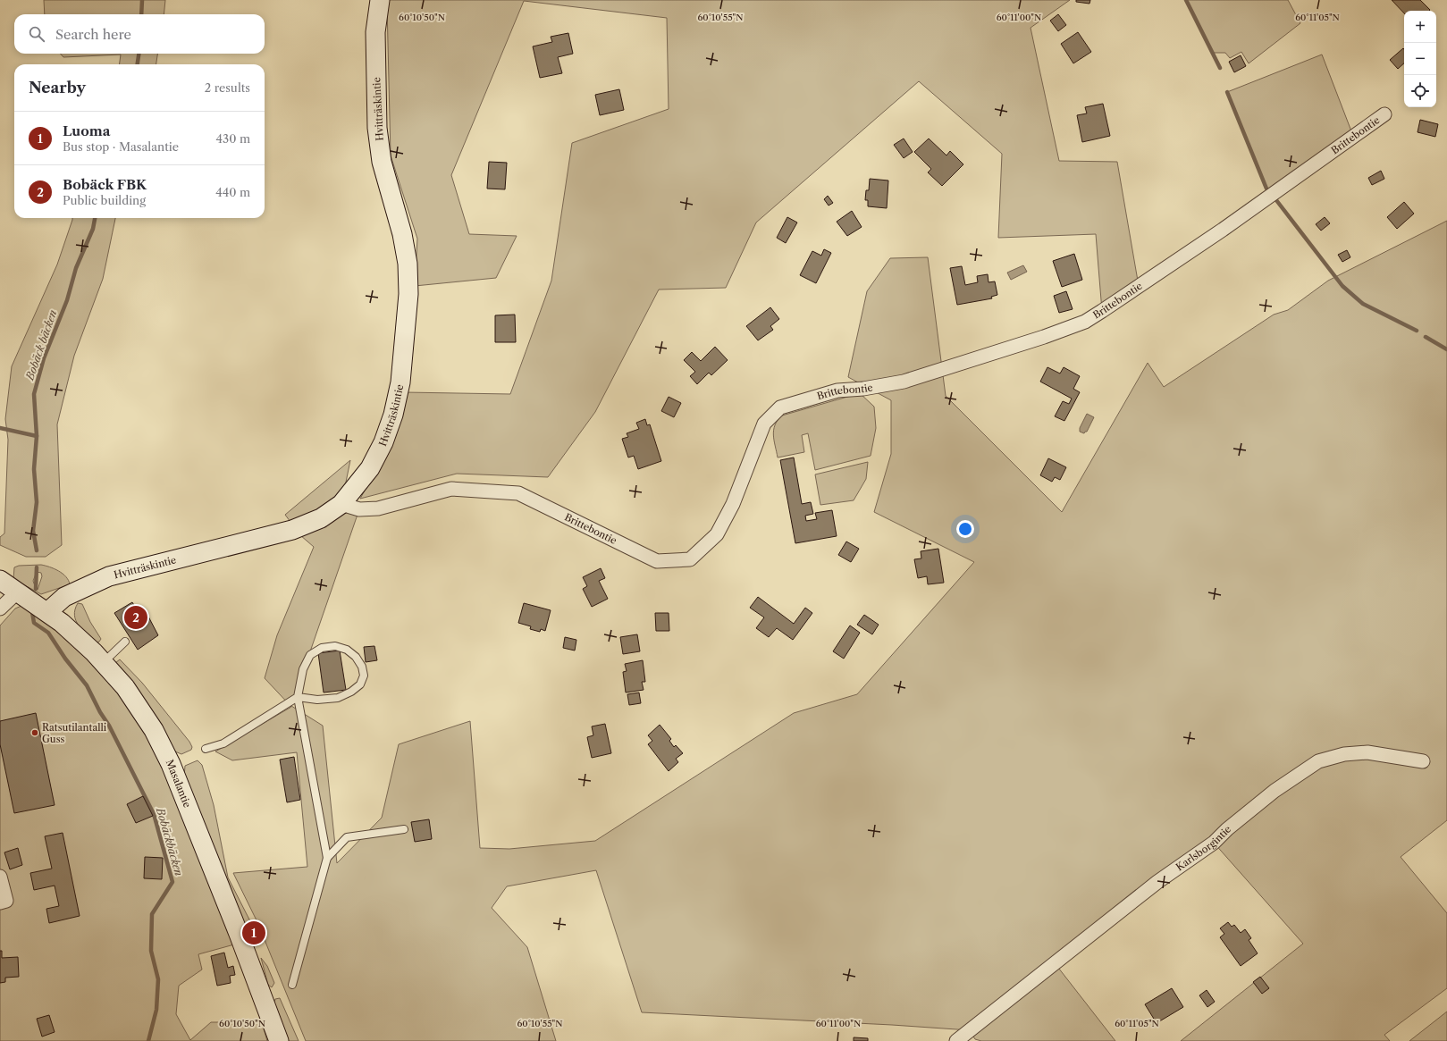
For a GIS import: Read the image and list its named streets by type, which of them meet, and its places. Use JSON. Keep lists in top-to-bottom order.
{
  "streets": {
    "street": [
      "Hvitträskintie",
      "Brittebontie",
      "Masalantie",
      "Karlsborgintie"
    ]
  },
  "crossings": [
    ["Hvitträskintie", "Brittebontie"],
    ["Hvitträskintie", "Masalantie"]
  ],
  "water": ["Bobäck bäcken", "Bobäckbäcken"],
  "places": ["Ratsutilantalli Guss"],
  "page": {
    "map_buttons": ["+", "−"],
    "search": "Search here",
    "heading": ["Nearby", "2 results"],
    "list": [
      {
        "mark": "1",
        "name": "Luoma",
        "note": "Bus stop · Masalantie",
        "value": "430 m"
      },
      {
        "mark": "2",
        "name": "Bobäck FBK",
        "note": "Public building",
        "value": "440 m"
      }
    ],
    "pins": ["2", "1"]
  },
  "coordinates": [
    "60°10'50\"N",
    "60°10'55\"N",
    "60°11'00\"N",
    "60°11'05\"N"
  ]
}
